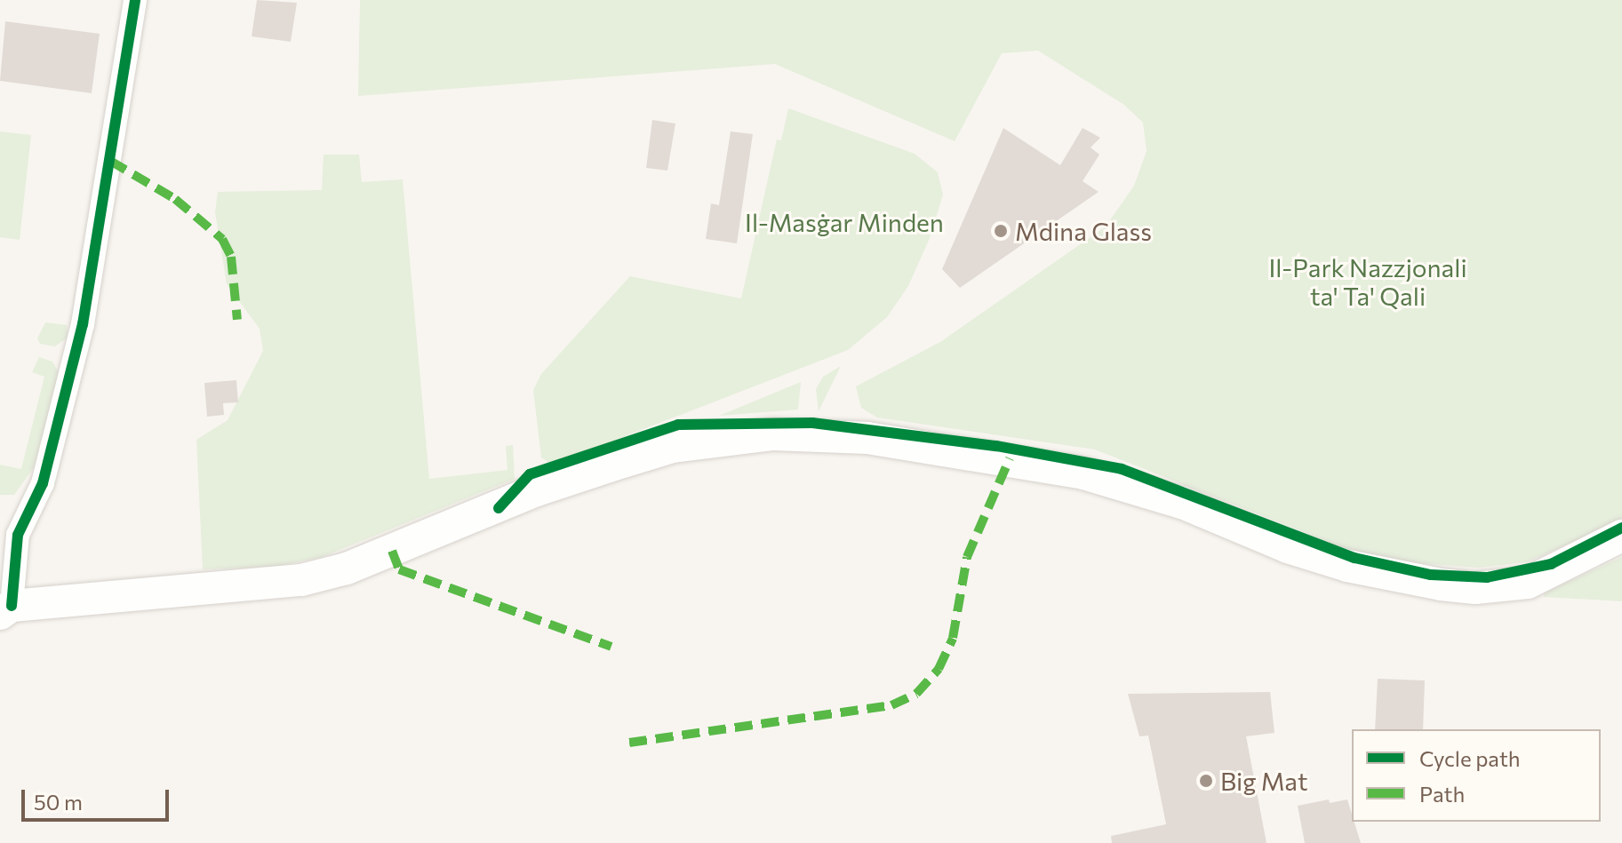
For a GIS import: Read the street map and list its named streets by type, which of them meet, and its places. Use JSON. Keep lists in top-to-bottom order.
{
  "parks": ["Il-Masġar Minden", "Il-Park Nazzjonali ta' Ta' Qali"],
  "places": ["Mdina Glass", "Big Mat"],
  "legend": ["Cycle path", "Path"],
  "scale_bar": "50 m"
}
